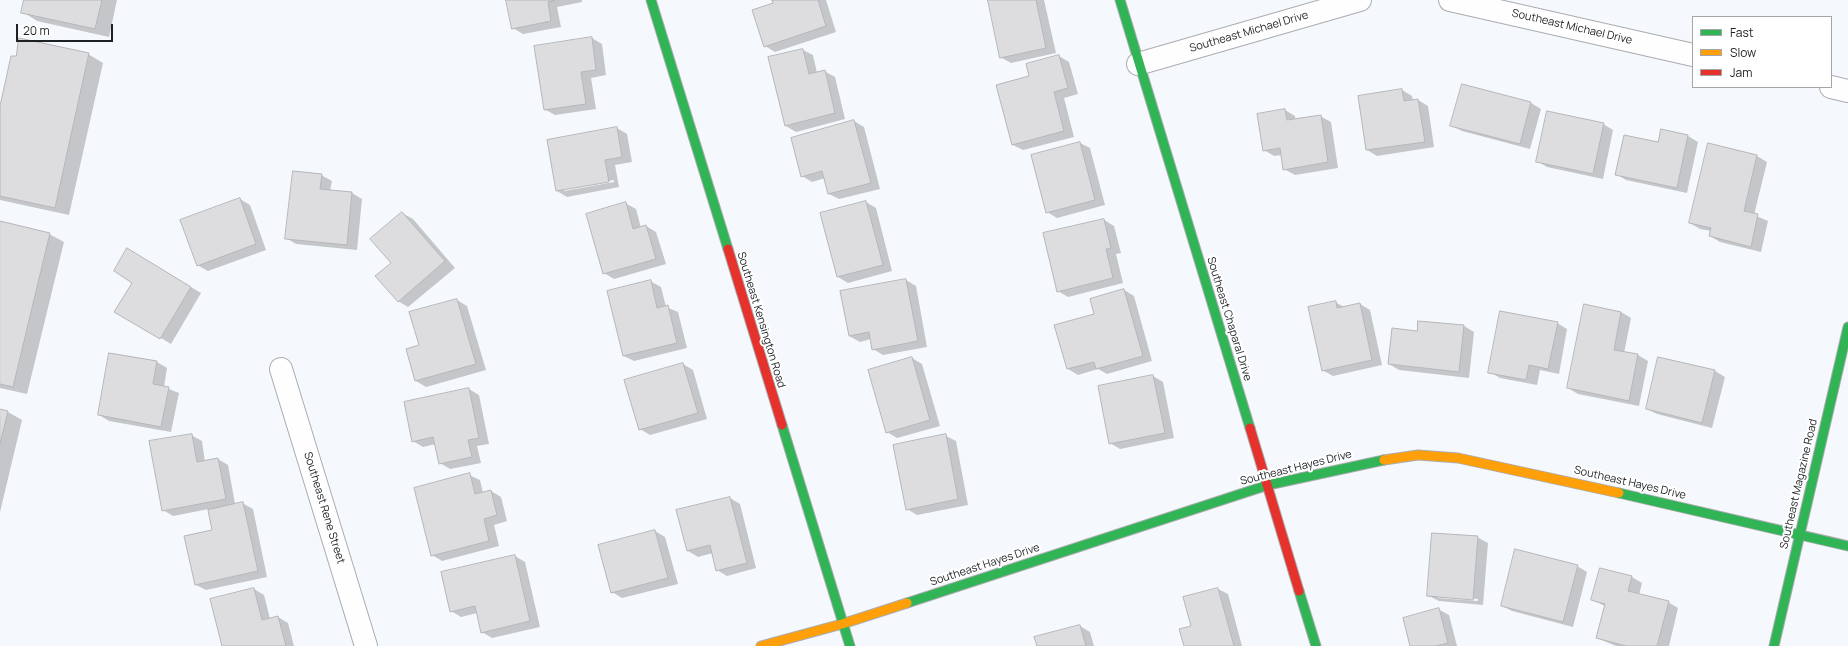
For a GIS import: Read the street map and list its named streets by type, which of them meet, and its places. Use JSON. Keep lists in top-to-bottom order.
{
  "streets": {
    "street": [
      "Southeast Michael Drive",
      "Southeast Chaparal Drive",
      "Southeast Kensington Road",
      "Southeast Hayes Drive",
      "Southeast Magazine Road",
      "Southeast Rene Street"
    ]
  },
  "crossings": [
    ["Southeast Michael Drive", "Southeast Chaparal Drive"],
    ["Southeast Chaparal Drive", "Southeast Hayes Drive"],
    ["Southeast Kensington Road", "Southeast Hayes Drive"],
    ["Southeast Hayes Drive", "Southeast Magazine Road"]
  ],
  "legend": ["Fast", "Slow", "Jam"],
  "scale_bar": "20 m"
}
